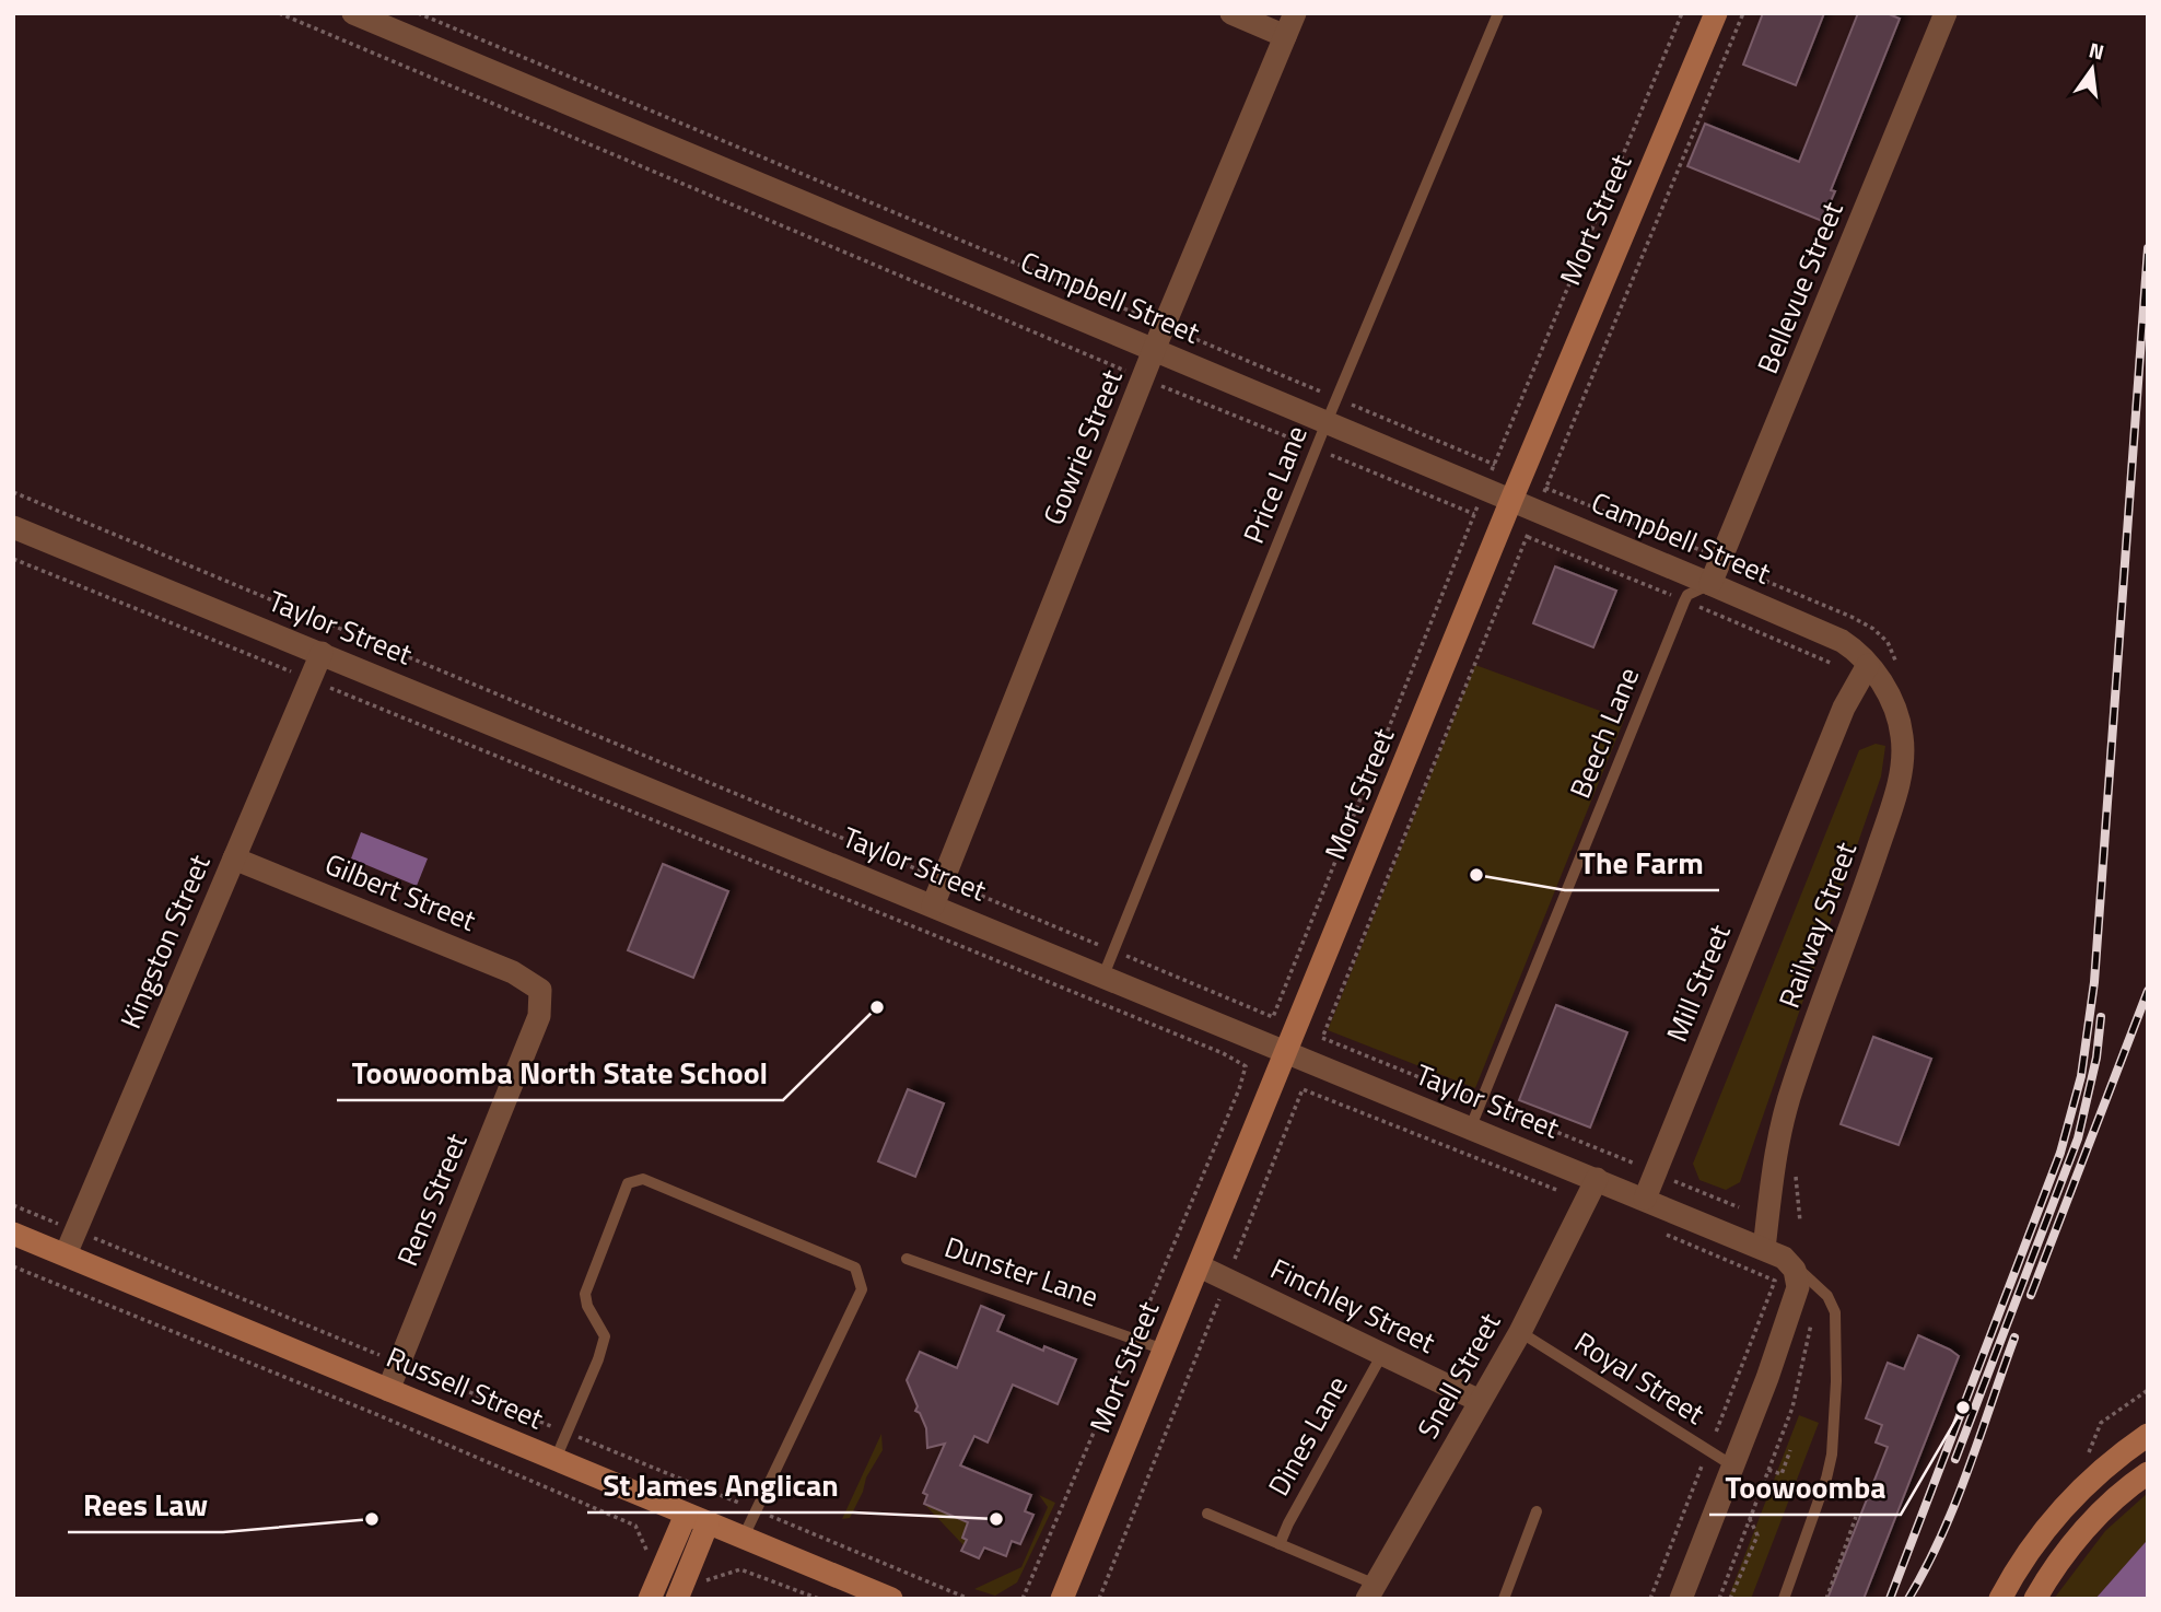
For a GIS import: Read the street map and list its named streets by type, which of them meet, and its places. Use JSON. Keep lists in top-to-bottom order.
{
  "streets": {
    "street": [
      "Mort Street",
      "Bellevue Street",
      "Campbell Street",
      "Gowrie Street",
      "Taylor Street",
      "Gilbert Street",
      "Railway Street",
      "Kingston Street",
      "Mill Street",
      "Rens Street",
      "Finchley Street",
      "Snell Street",
      "Russell Street"
    ],
    "lane": [
      "Price Lane",
      "Beech Lane",
      "Dunster Lane",
      "Royal Street",
      "Dines Lane"
    ]
  },
  "crossings": [
    ["Mort Street", "Campbell Street"],
    ["Mort Street", "Taylor Street"],
    ["Mort Street", "Dunster Lane"],
    ["Mort Street", "Finchley Street"],
    ["Bellevue Street", "Campbell Street"],
    ["Bellevue Street", "Beech Lane"],
    ["Campbell Street", "Gowrie Street"],
    ["Campbell Street", "Price Lane"],
    ["Campbell Street", "Beech Lane"],
    ["Campbell Street", "Railway Street"],
    ["Gowrie Street", "Taylor Street"],
    ["Price Lane", "Taylor Street"],
    ["Taylor Street", "Beech Lane"],
    ["Taylor Street", "Railway Street"],
    ["Taylor Street", "Kingston Street"],
    ["Taylor Street", "Mill Street"],
    ["Taylor Street", "Snell Street"],
    ["Gilbert Street", "Kingston Street"],
    ["Gilbert Street", "Rens Street"],
    ["Railway Street", "Mill Street"],
    ["Kingston Street", "Russell Street"],
    ["Rens Street", "Russell Street"],
    ["Finchley Street", "Snell Street"],
    ["Finchley Street", "Dines Lane"],
    ["Snell Street", "Royal Street"]
  ],
  "places": [
    "The Farm",
    "Toowoomba North State School",
    "Toowoomba",
    "Rees Law",
    "St James Anglican"
  ],
  "north": "top"
}
